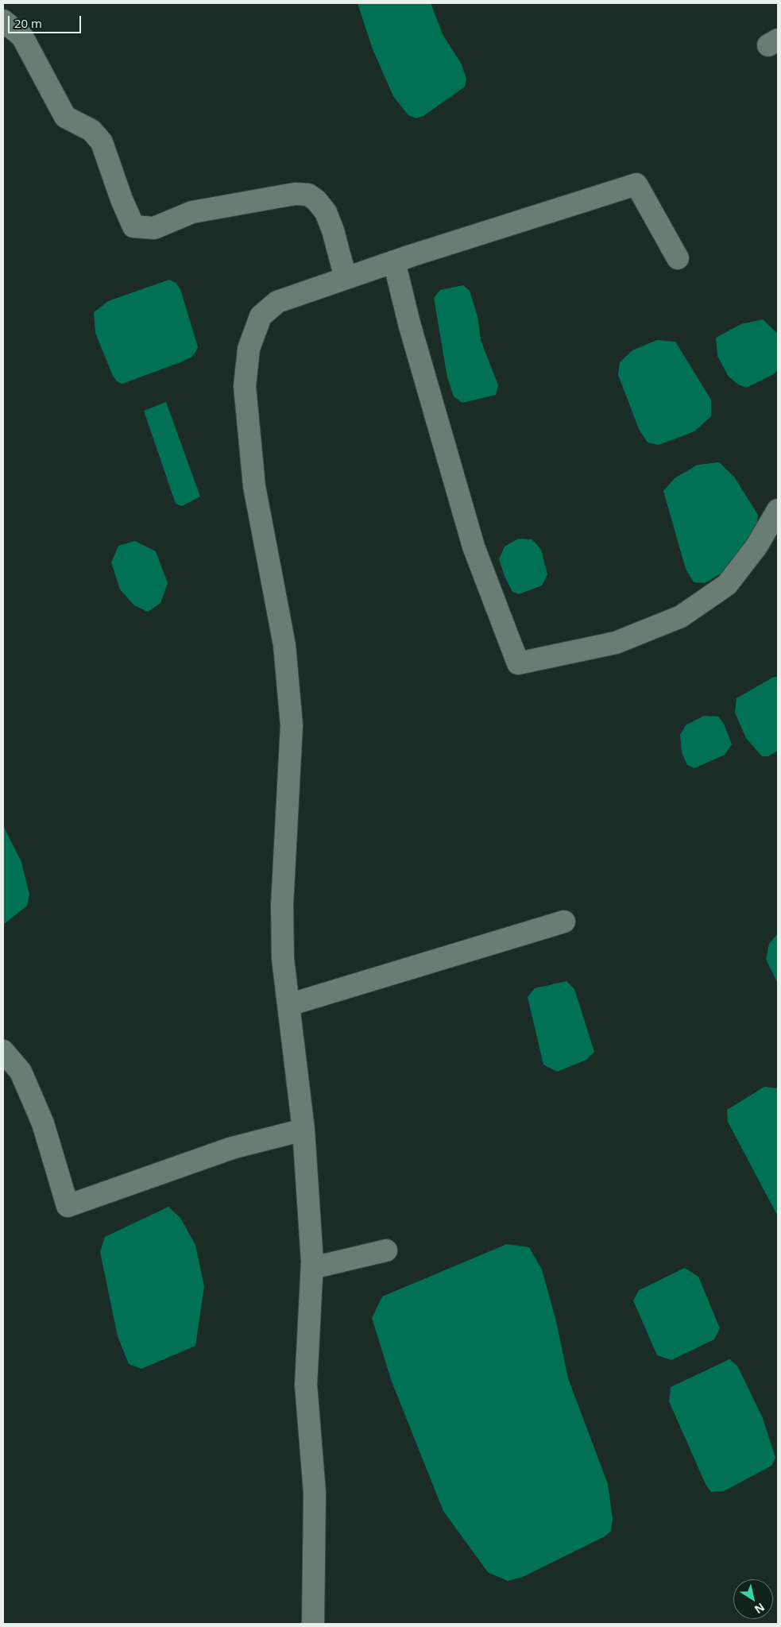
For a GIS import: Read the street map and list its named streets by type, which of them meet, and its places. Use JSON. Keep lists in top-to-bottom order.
{
  "scale_bar": "20 m",
  "north": "bottom right"
}
